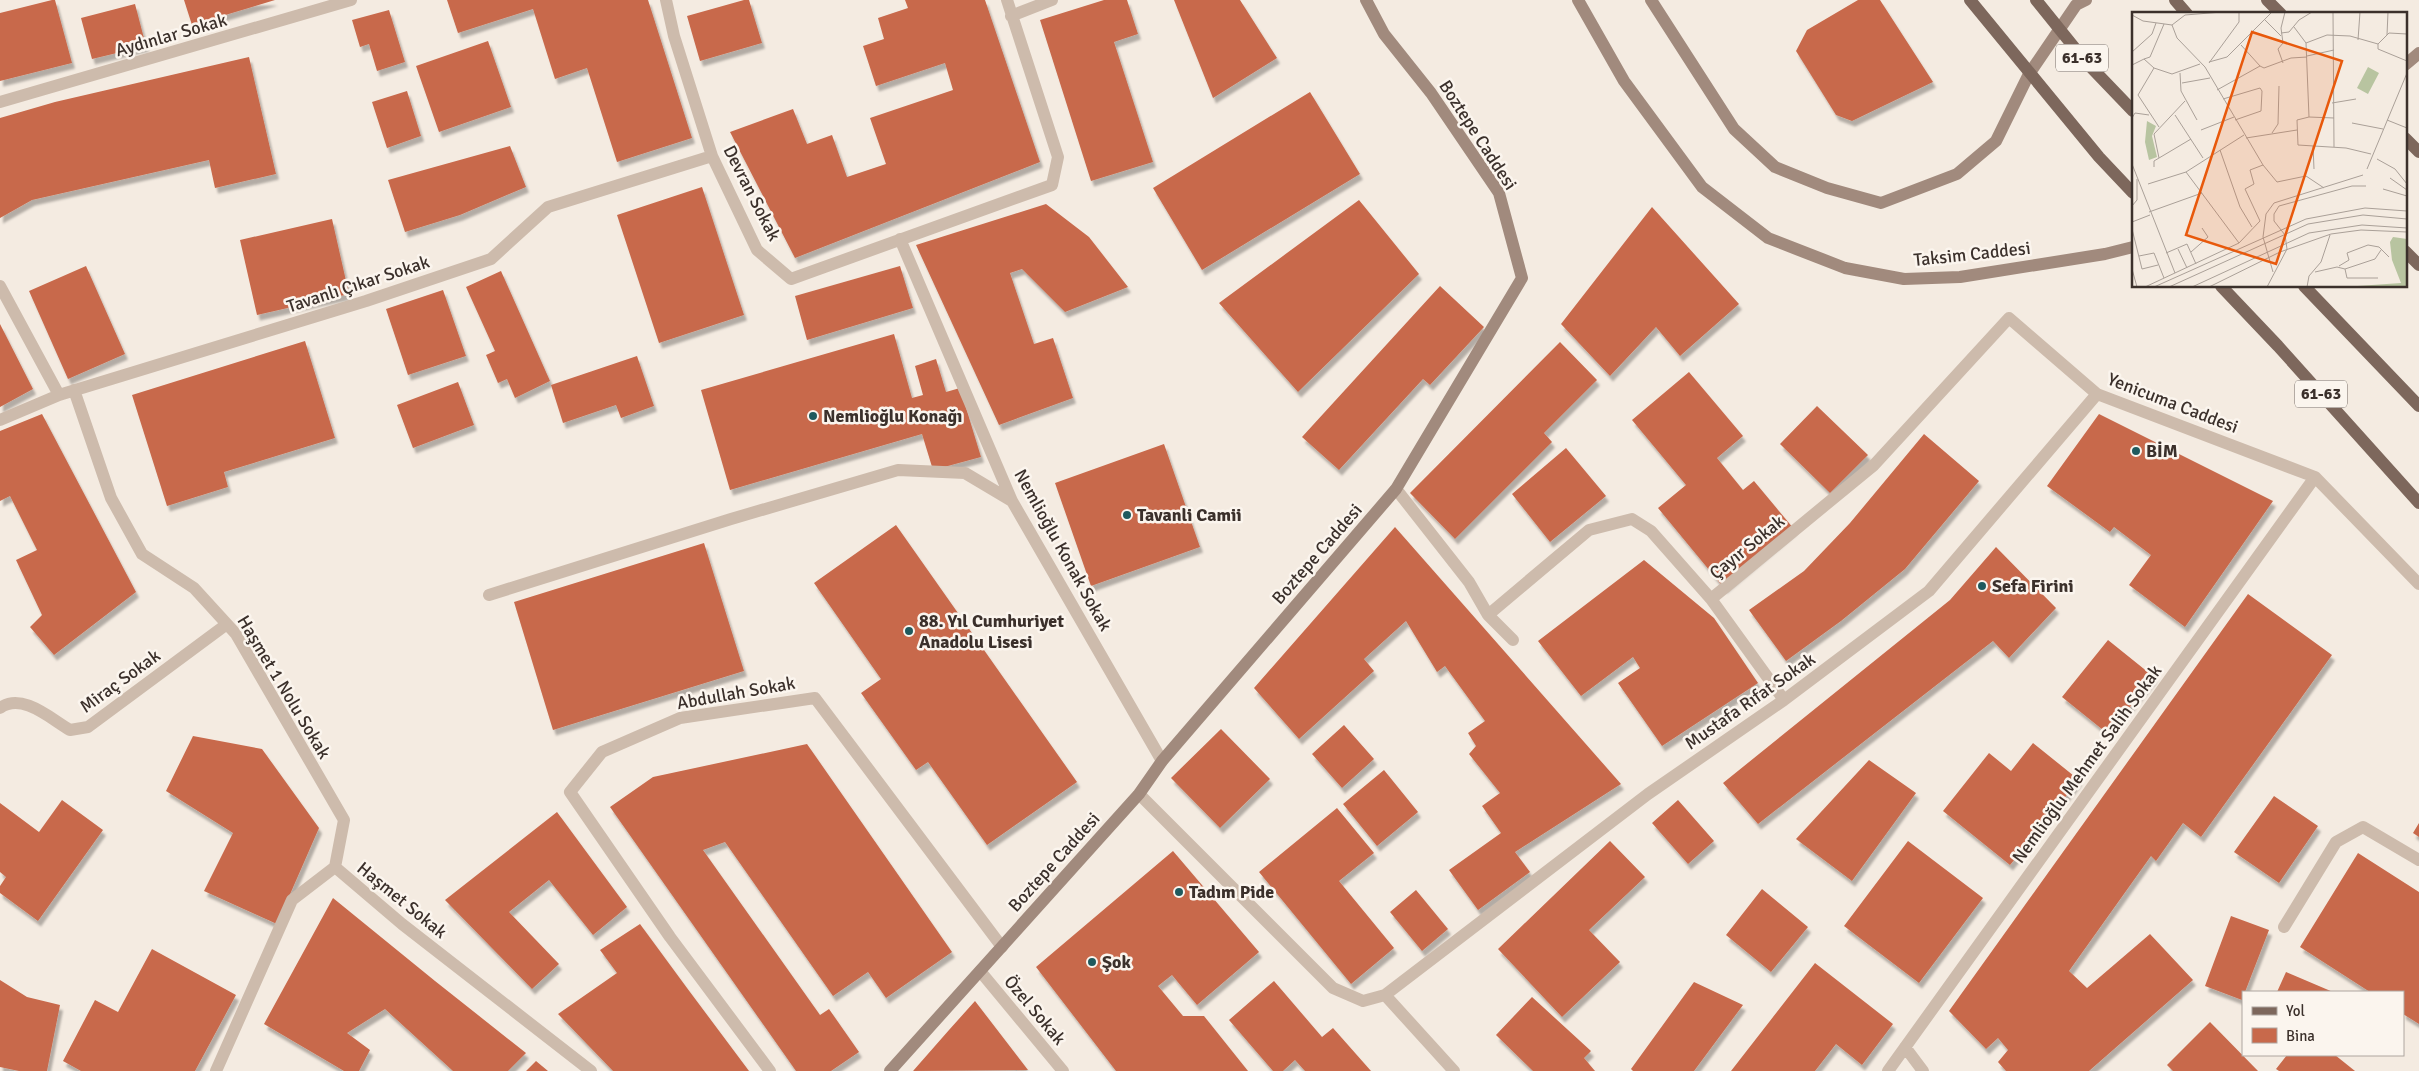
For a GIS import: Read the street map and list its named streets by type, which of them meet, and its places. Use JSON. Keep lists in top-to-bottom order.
{
  "streets": {
    "main road": ["61-63"],
    "street": [
      "Aydınlar Sokak",
      "Boztepe Caddesi",
      "Devran Sokak",
      "Taksim Caddesi",
      "Tavanlı Çıkar Sokak",
      "Yenicuma Caddesi",
      "Çayır Sokak",
      "Nemlioğlu Konak Sokak",
      "Miraç Sokak",
      "Haşmet 1 Nolu Sokak",
      "Abdullah Sokak",
      "Mustafa Rıfat Sokak",
      "Nemlioğlu Mehmet Salih Sokak",
      "Haşmet Sokak",
      "Özel Sokak"
    ]
  },
  "crossings": [
    ["Boztepe Caddesi", "Nemlioğlu Konak Sokak"],
    ["Boztepe Caddesi", "Abdullah Sokak"],
    ["Boztepe Caddesi", "Özel Sokak"],
    ["Devran Sokak", "Tavanlı Çıkar Sokak"],
    ["Devran Sokak", "Nemlioğlu Konak Sokak"],
    ["Tavanlı Çıkar Sokak", "Haşmet 1 Nolu Sokak"],
    ["Yenicuma Caddesi", "Çayır Sokak"],
    ["Yenicuma Caddesi", "Mustafa Rıfat Sokak"],
    ["Yenicuma Caddesi", "Nemlioğlu Mehmet Salih Sokak"],
    ["Miraç Sokak", "Haşmet 1 Nolu Sokak"],
    ["Haşmet 1 Nolu Sokak", "Haşmet Sokak"]
  ],
  "places": [
    "Nemlioğlu Konağı",
    "BİM",
    "Tavanli Camii",
    "Sefa Firini",
    "88. Yıl Cumhuriyet Anadolu Lisesi",
    "Tadım Pide",
    "Şok"
  ],
  "legend": ["Yol", "Bina"]
}
